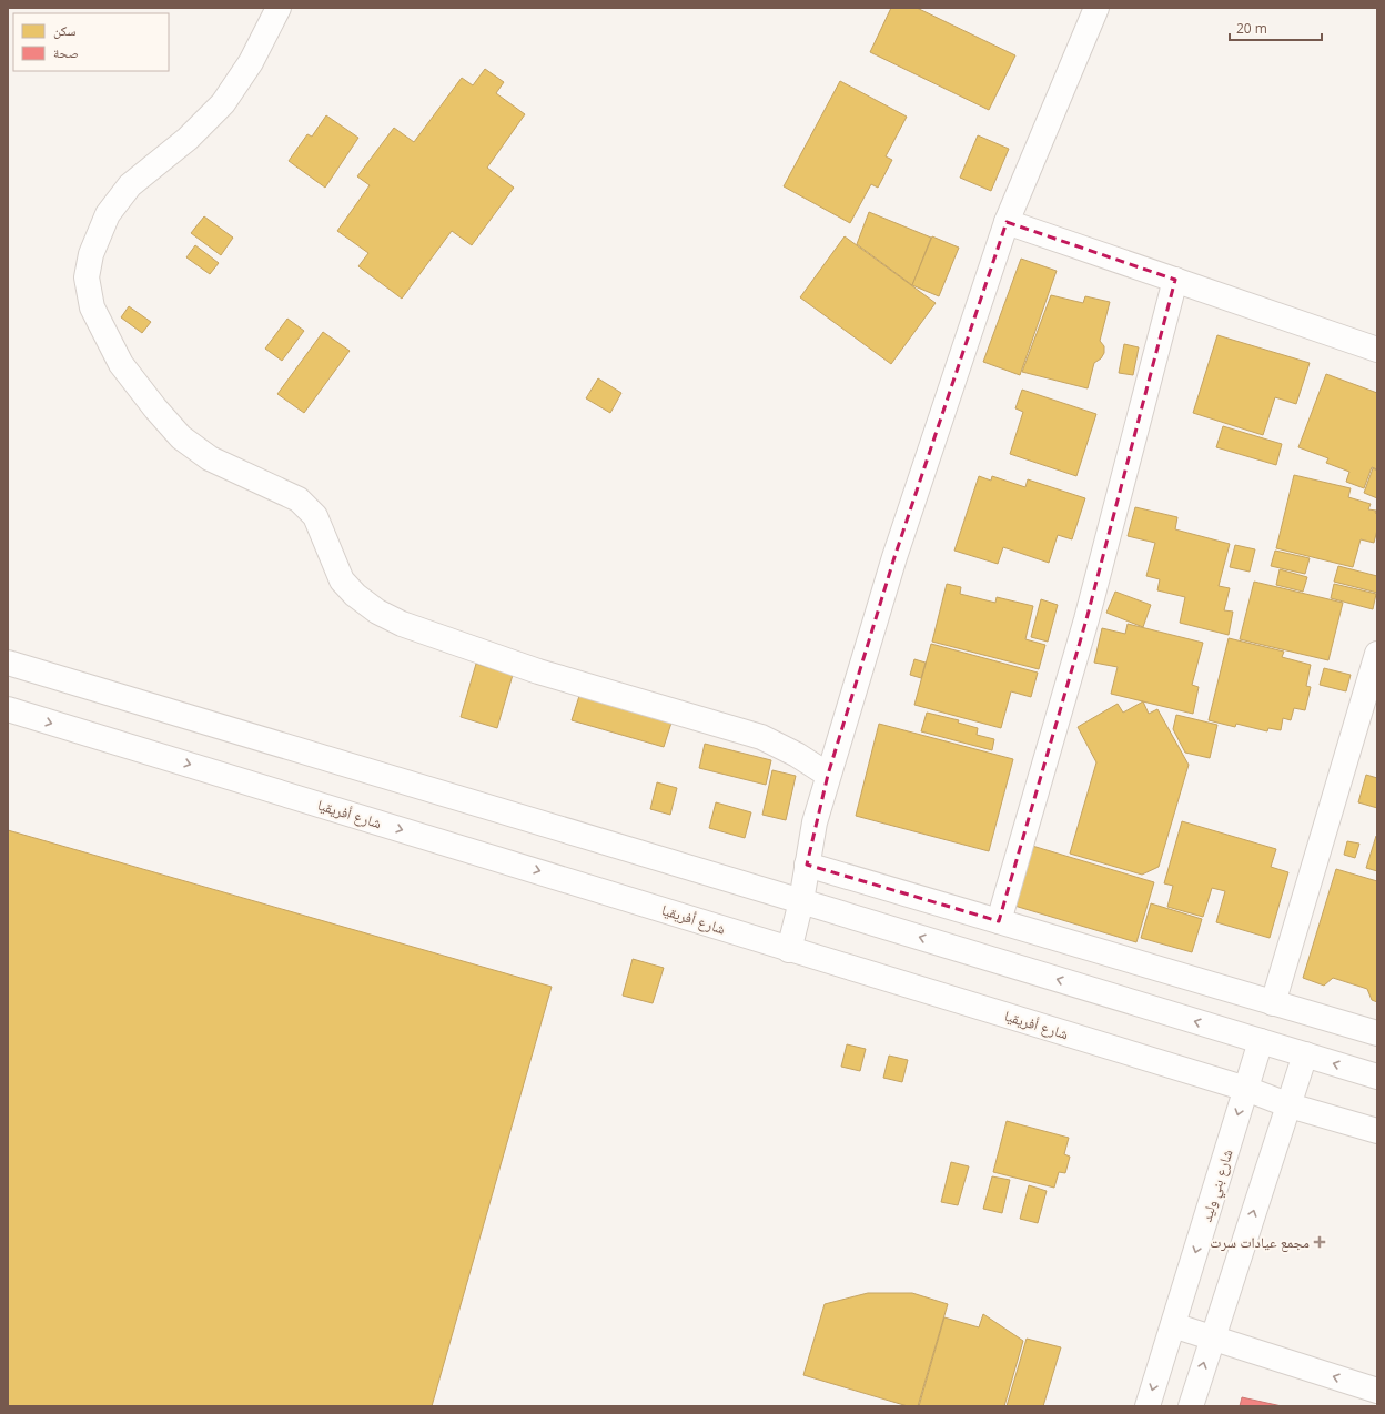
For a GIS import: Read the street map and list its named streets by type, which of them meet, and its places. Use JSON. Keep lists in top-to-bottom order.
{
  "streets": {
    "street": ["شارع أفريقيا", "شارع بني وليد"]
  },
  "crossings": [
    ["شارع أفريقيا", "شارع بني وليد"]
  ],
  "places": {
    "health": ["مجمع عيادات سرت"]
  },
  "legend": ["سكن", "صحة"],
  "scale_bar": "20 m"
}
